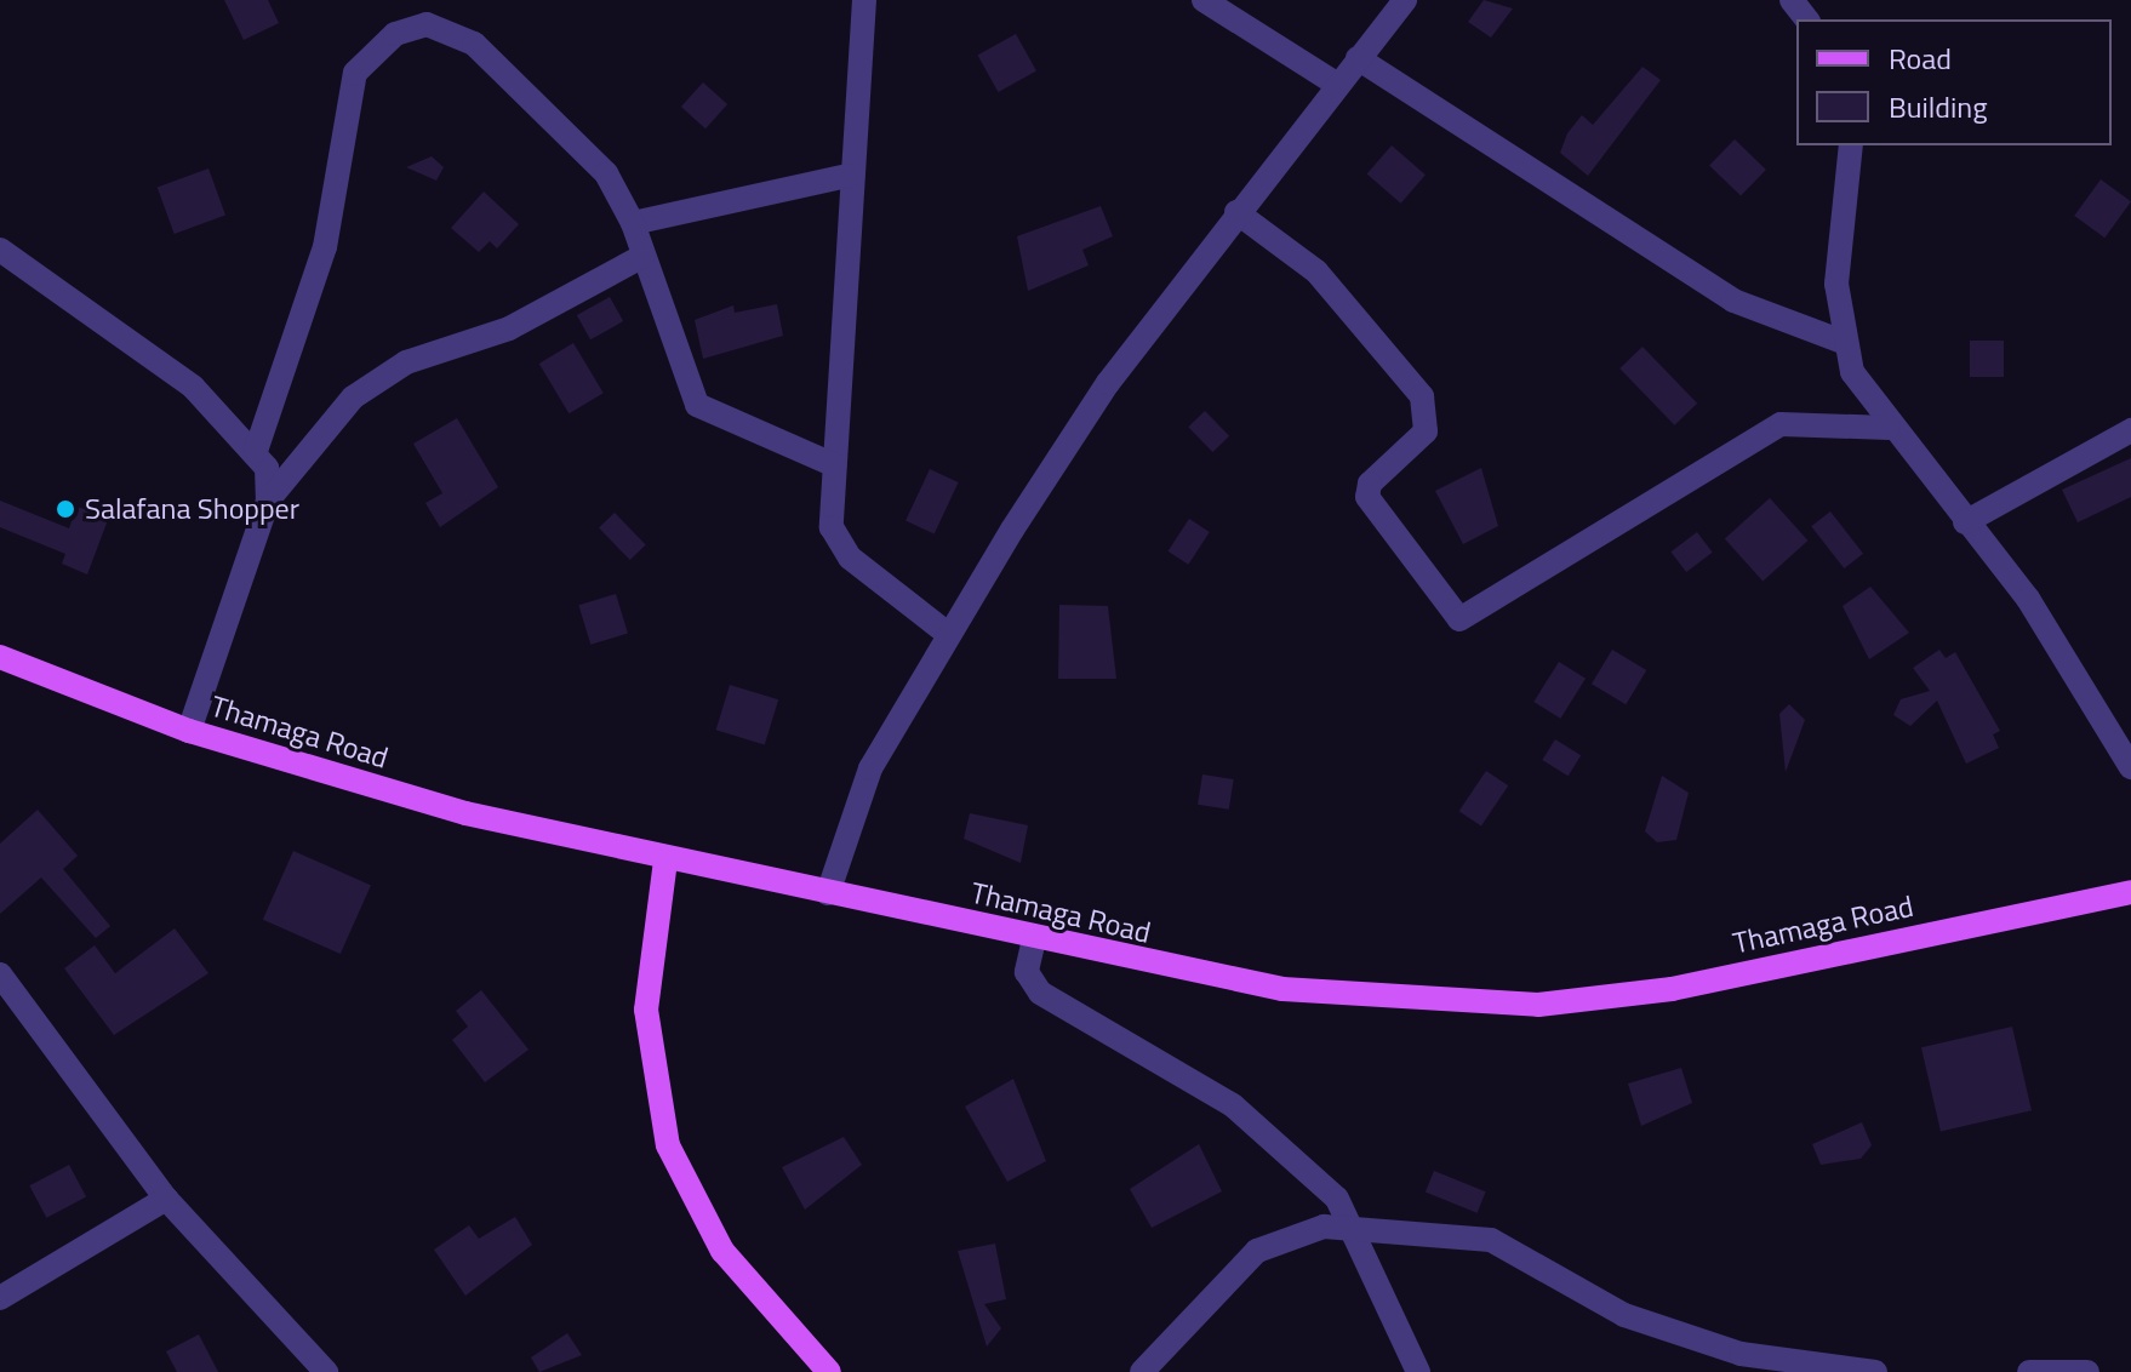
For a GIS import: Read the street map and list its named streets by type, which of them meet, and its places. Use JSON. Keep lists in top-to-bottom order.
{
  "streets": {
    "main road": ["Thamaga Road"]
  },
  "places": ["Salafana Shopper"],
  "legend": ["Road", "Building"]
}
